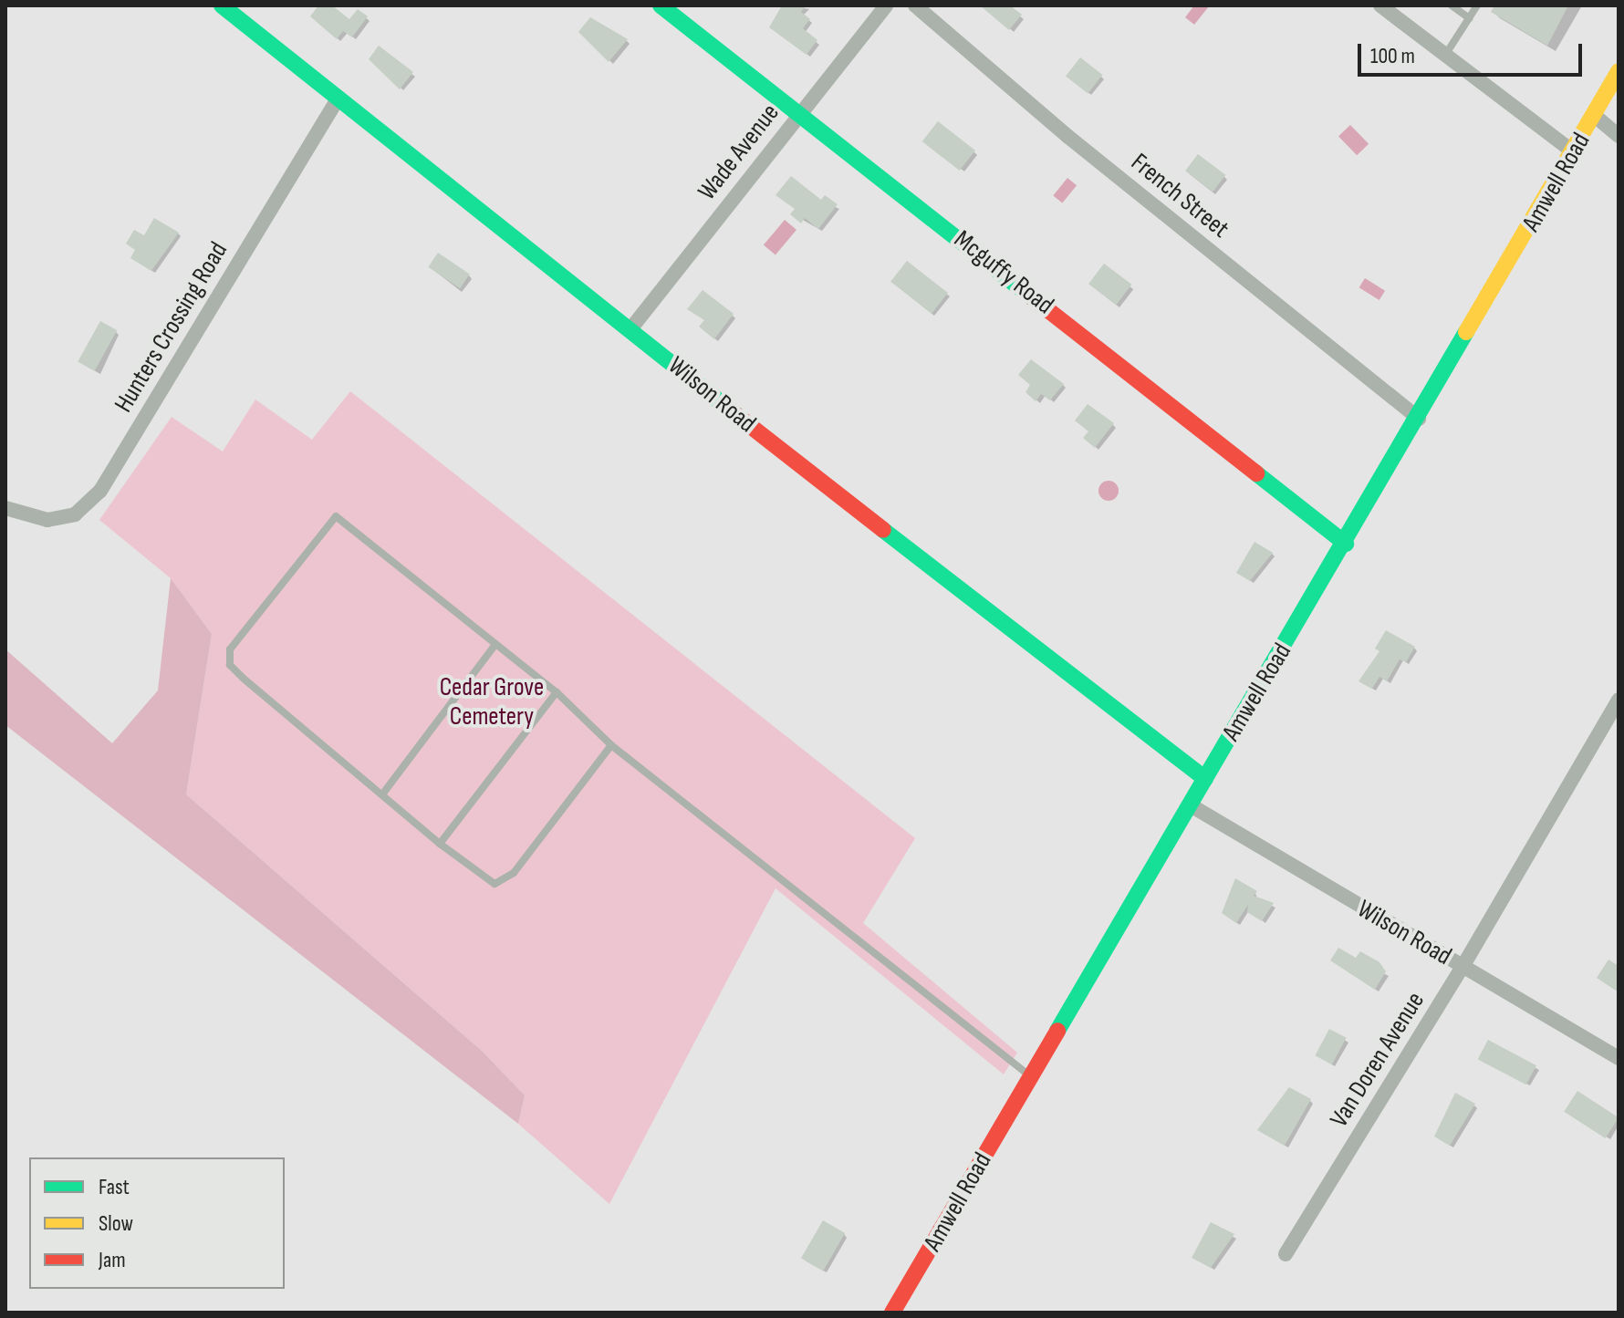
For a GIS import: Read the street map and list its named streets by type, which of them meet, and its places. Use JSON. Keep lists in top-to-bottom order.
{
  "streets": {
    "street": [
      "Wade Avenue",
      "Amwell Road",
      "French Street",
      "Mcguffy Road",
      "Hunters Crossing Road",
      "Wilson Road",
      "Van Doren Avenue"
    ]
  },
  "crossings": [
    ["Wade Avenue", "Mcguffy Road"],
    ["Wade Avenue", "Wilson Road"],
    ["Amwell Road", "French Street"],
    ["Amwell Road", "Mcguffy Road"],
    ["Amwell Road", "Wilson Road"],
    ["Hunters Crossing Road", "Wilson Road"],
    ["Wilson Road", "Van Doren Avenue"]
  ],
  "parks": ["Cedar Grove Cemetery"],
  "legend": ["Fast", "Slow", "Jam"],
  "scale_bar": "100 m"
}
